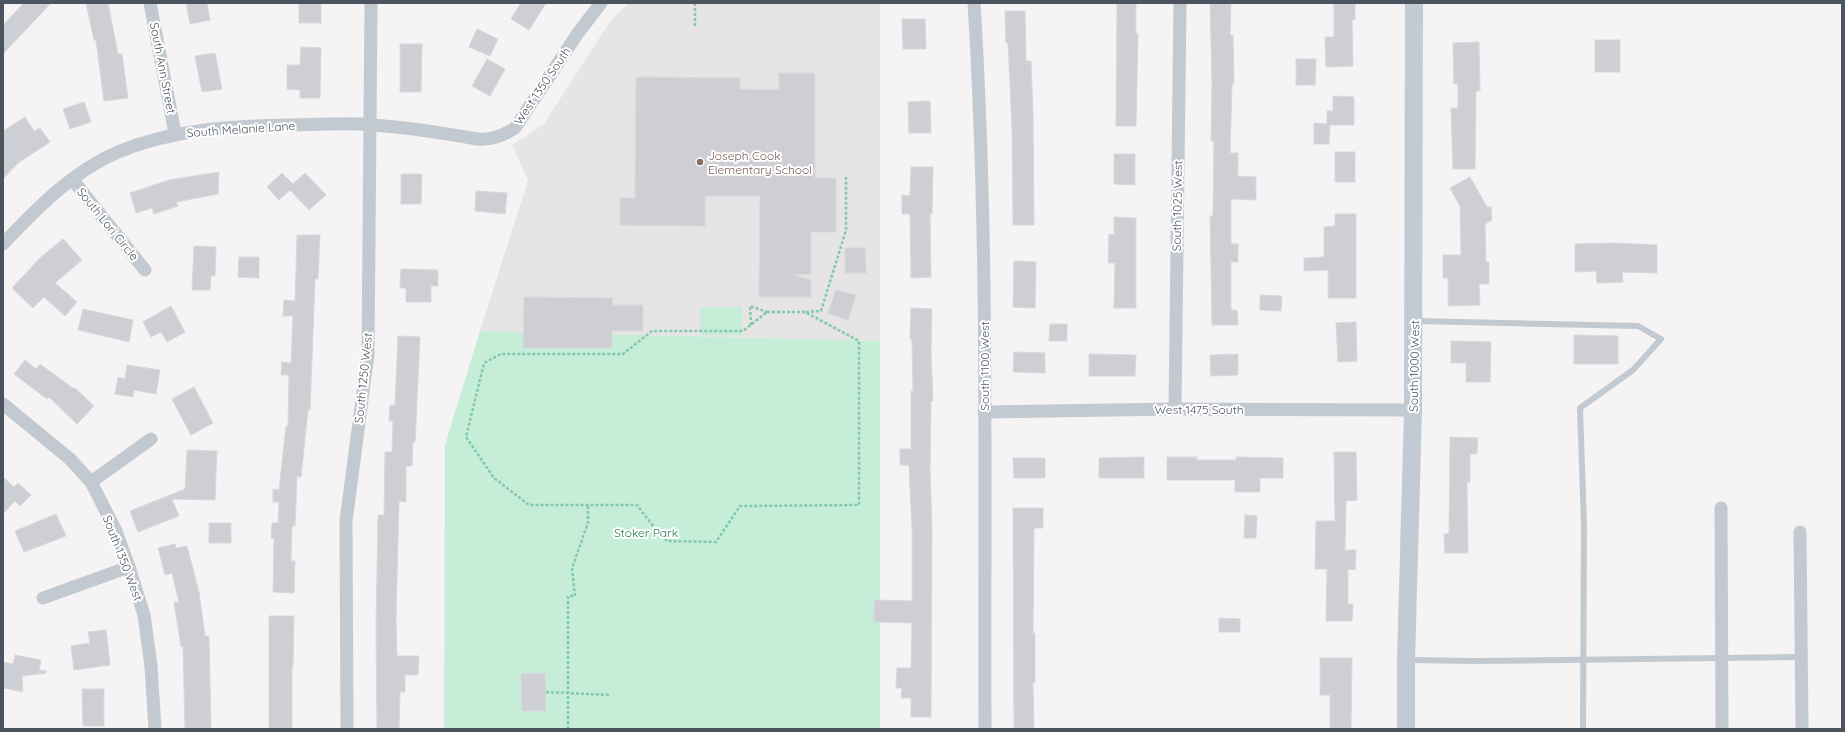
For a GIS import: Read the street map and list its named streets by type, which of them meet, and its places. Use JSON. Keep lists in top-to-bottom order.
{
  "streets": {
    "main road": ["South 1000 West"],
    "street": [
      "South Ann Street",
      "West 1350 South",
      "South Melanie Lane",
      "South 1025 West",
      "South Lori Circle",
      "South 1100 West",
      "South 1250 West",
      "West 1475 South",
      "South 1350 West"
    ]
  },
  "crossings": [
    ["South Ann Street", "South Melanie Lane"],
    ["West 1350 South", "South Melanie Lane"],
    ["West 1350 South", "South 1250 West"],
    ["South Melanie Lane", "South Lori Circle"],
    ["South Melanie Lane", "South 1250 West"],
    ["South 1025 West", "West 1475 South"],
    ["South 1100 West", "West 1475 South"],
    ["South 1000 West", "West 1475 South"]
  ],
  "parks": ["Stoker Park"],
  "places": ["Joseph Cook Elementary School"]
}
